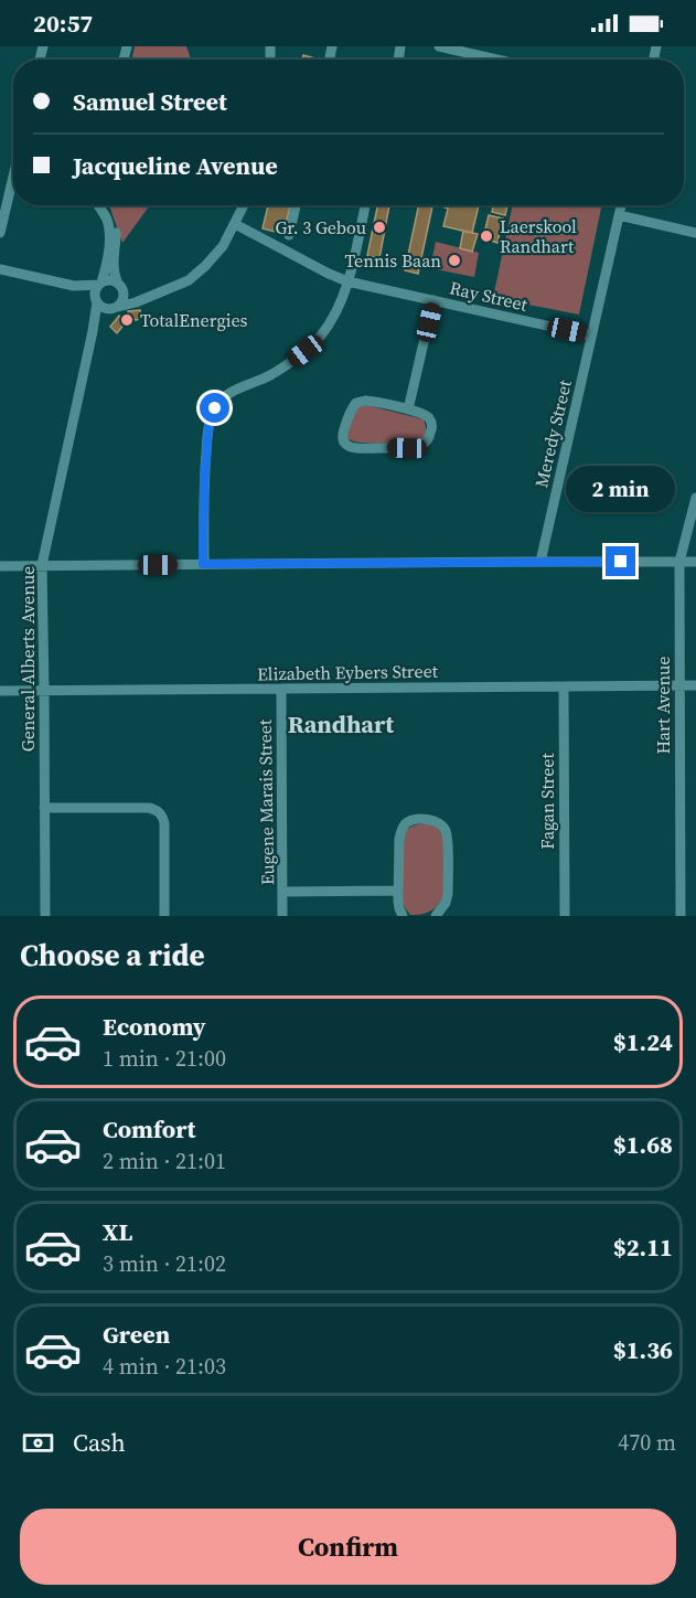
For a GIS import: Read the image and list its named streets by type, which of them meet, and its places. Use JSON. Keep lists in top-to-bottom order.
{
  "streets": {
    "street": [
      "Ray Street",
      "Meredy Street",
      "General Alberts Avenue",
      "Elizabeth Eybers Street",
      "Hart Avenue",
      "Fagan Street",
      "Eugene Marais Street"
    ]
  },
  "crossings": [
    ["Ray Street", "Meredy Street"],
    ["General Alberts Avenue", "Elizabeth Eybers Street"],
    ["Elizabeth Eybers Street", "Hart Avenue"],
    ["Elizabeth Eybers Street", "Fagan Street"],
    ["Elizabeth Eybers Street", "Eugene Marais Street"]
  ],
  "districts": ["Randhart"],
  "places": [
    "Gr. 3 Gebou",
    "Laerskool Randhart",
    "Tennis Baan",
    "TotalEnergies"
  ],
  "page": {
    "status": "20:57",
    "banner": ["Samuel Street", "Jacqueline Avenue"],
    "bubble": "2 min",
    "heading": "Choose a ride",
    "list": [
      {
        "name": "Economy",
        "note": "1 min · 21:00",
        "value": "$1.24"
      },
      {
        "name": "Comfort",
        "note": "2 min · 21:01",
        "value": "$1.68"
      },
      {
        "name": "XL",
        "note": "3 min · 21:02",
        "value": "$2.11"
      },
      {
        "name": "Green",
        "note": "4 min · 21:03",
        "value": "$1.36"
      }
    ],
    "pay": ["Cash", "470 m"],
    "buttons": "Confirm"
  }
}
